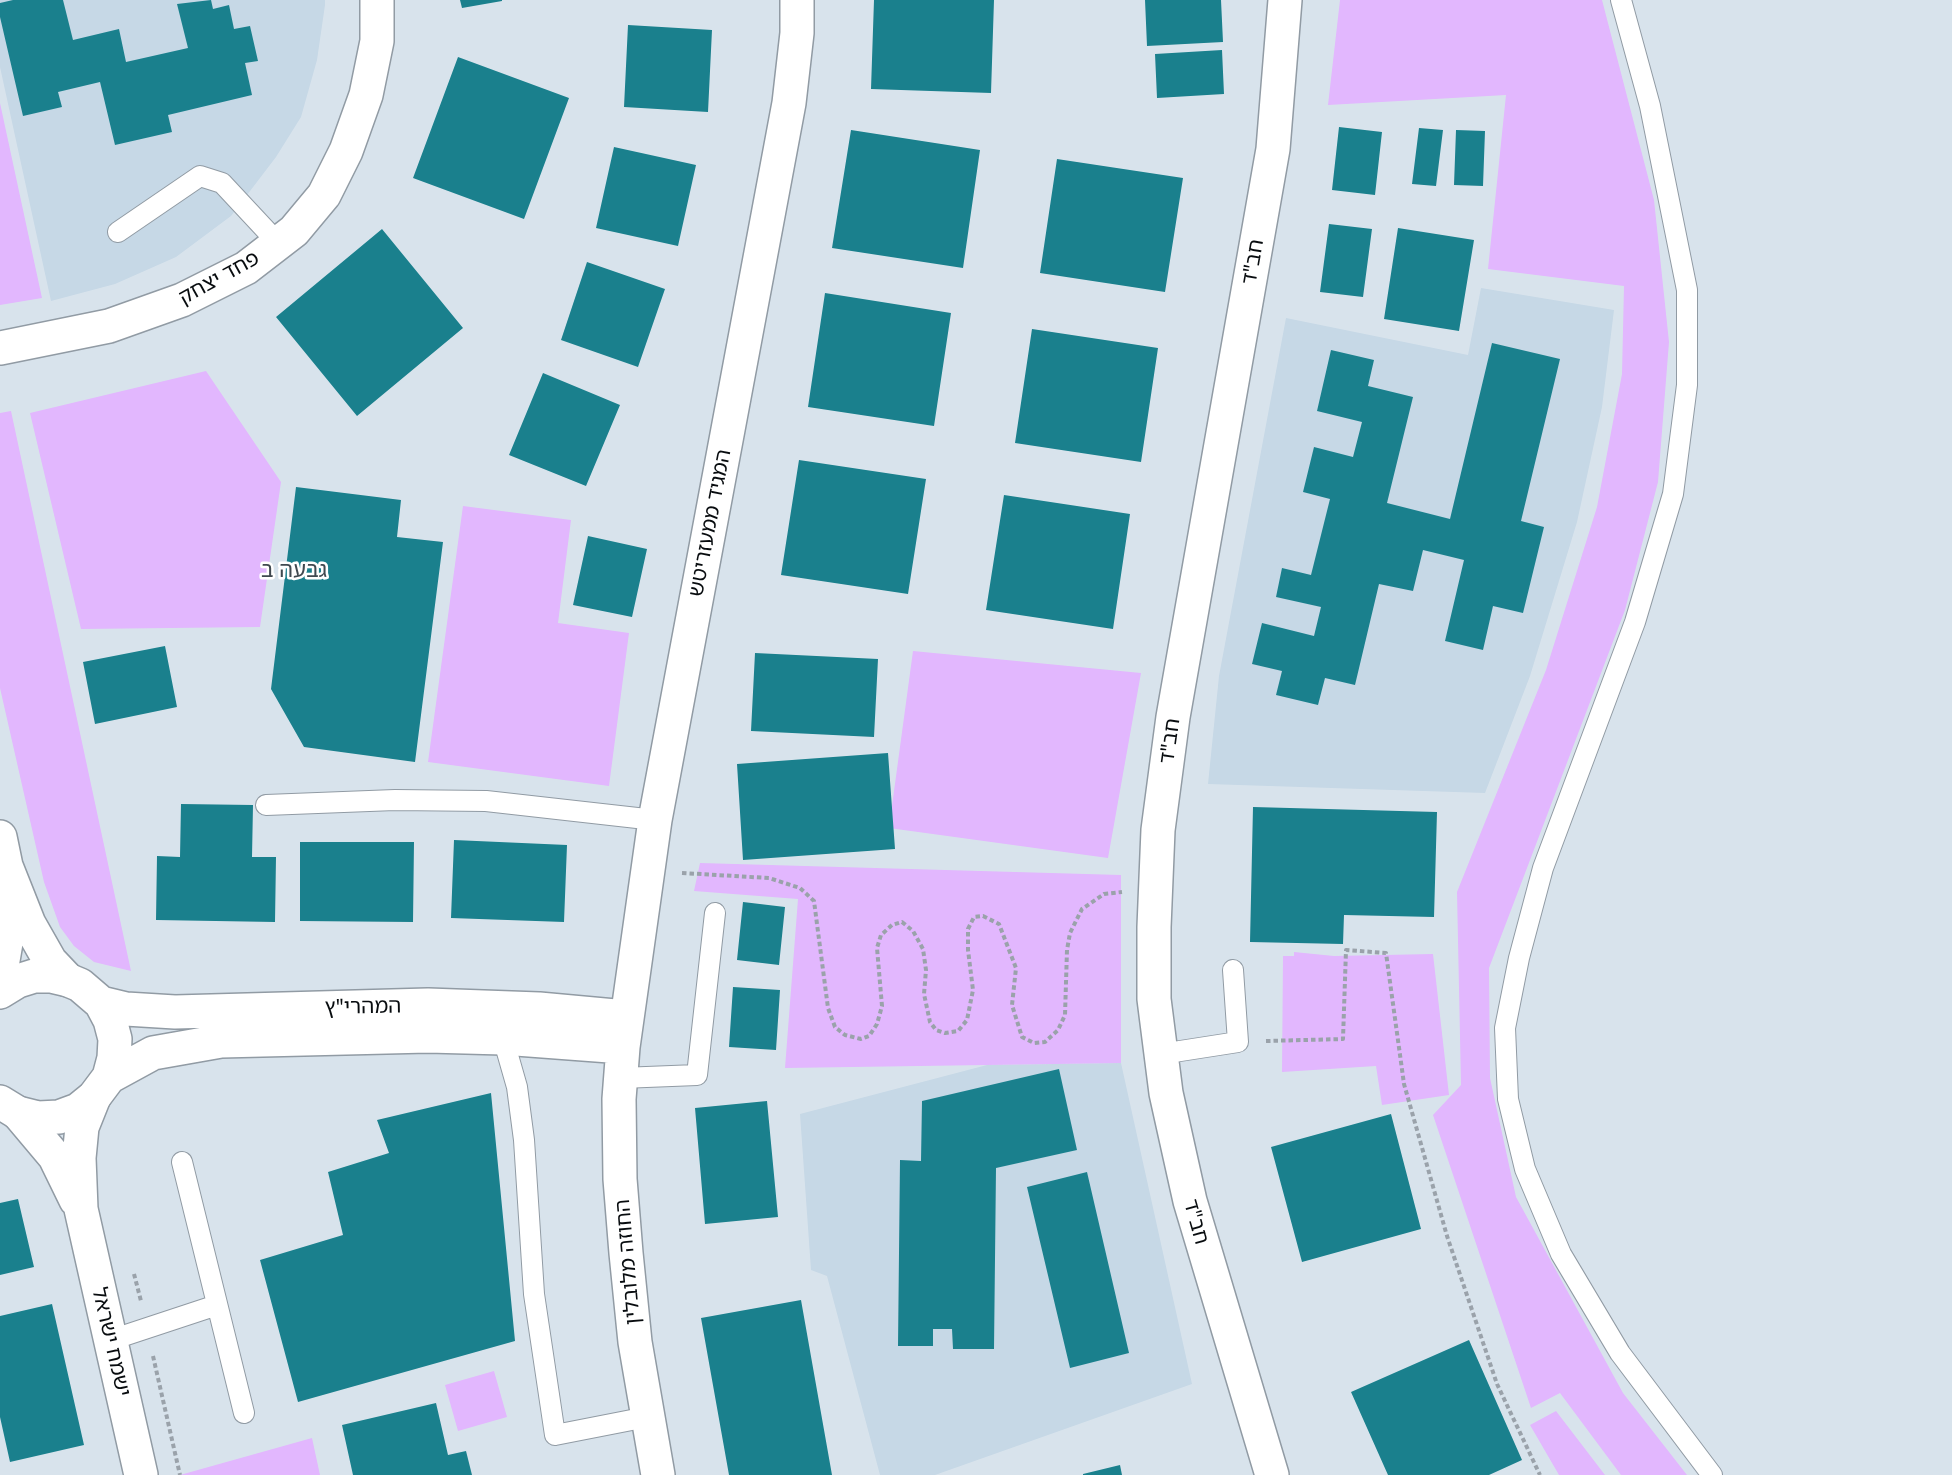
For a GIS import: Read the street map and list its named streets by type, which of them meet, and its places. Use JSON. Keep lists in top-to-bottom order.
{
  "streets": {
    "street": [
      "חב\"ד",
      "פחד יצחק",
      "המגיד ממעזריטש",
      "המהרי\"ץ",
      "החוזה מלובלין",
      "ישמח ישראל"
    ]
  },
  "crossings": [
    ["המגיד ממעזריטש", "המהרי\"ץ"],
    ["המגיד ממעזריטש", "החוזה מלובלין"],
    ["המהרי\"ץ", "החוזה מלובלין"],
    ["המהרי\"ץ", "ישמח ישראל"]
  ],
  "districts": ["גבעה ב"]
}
